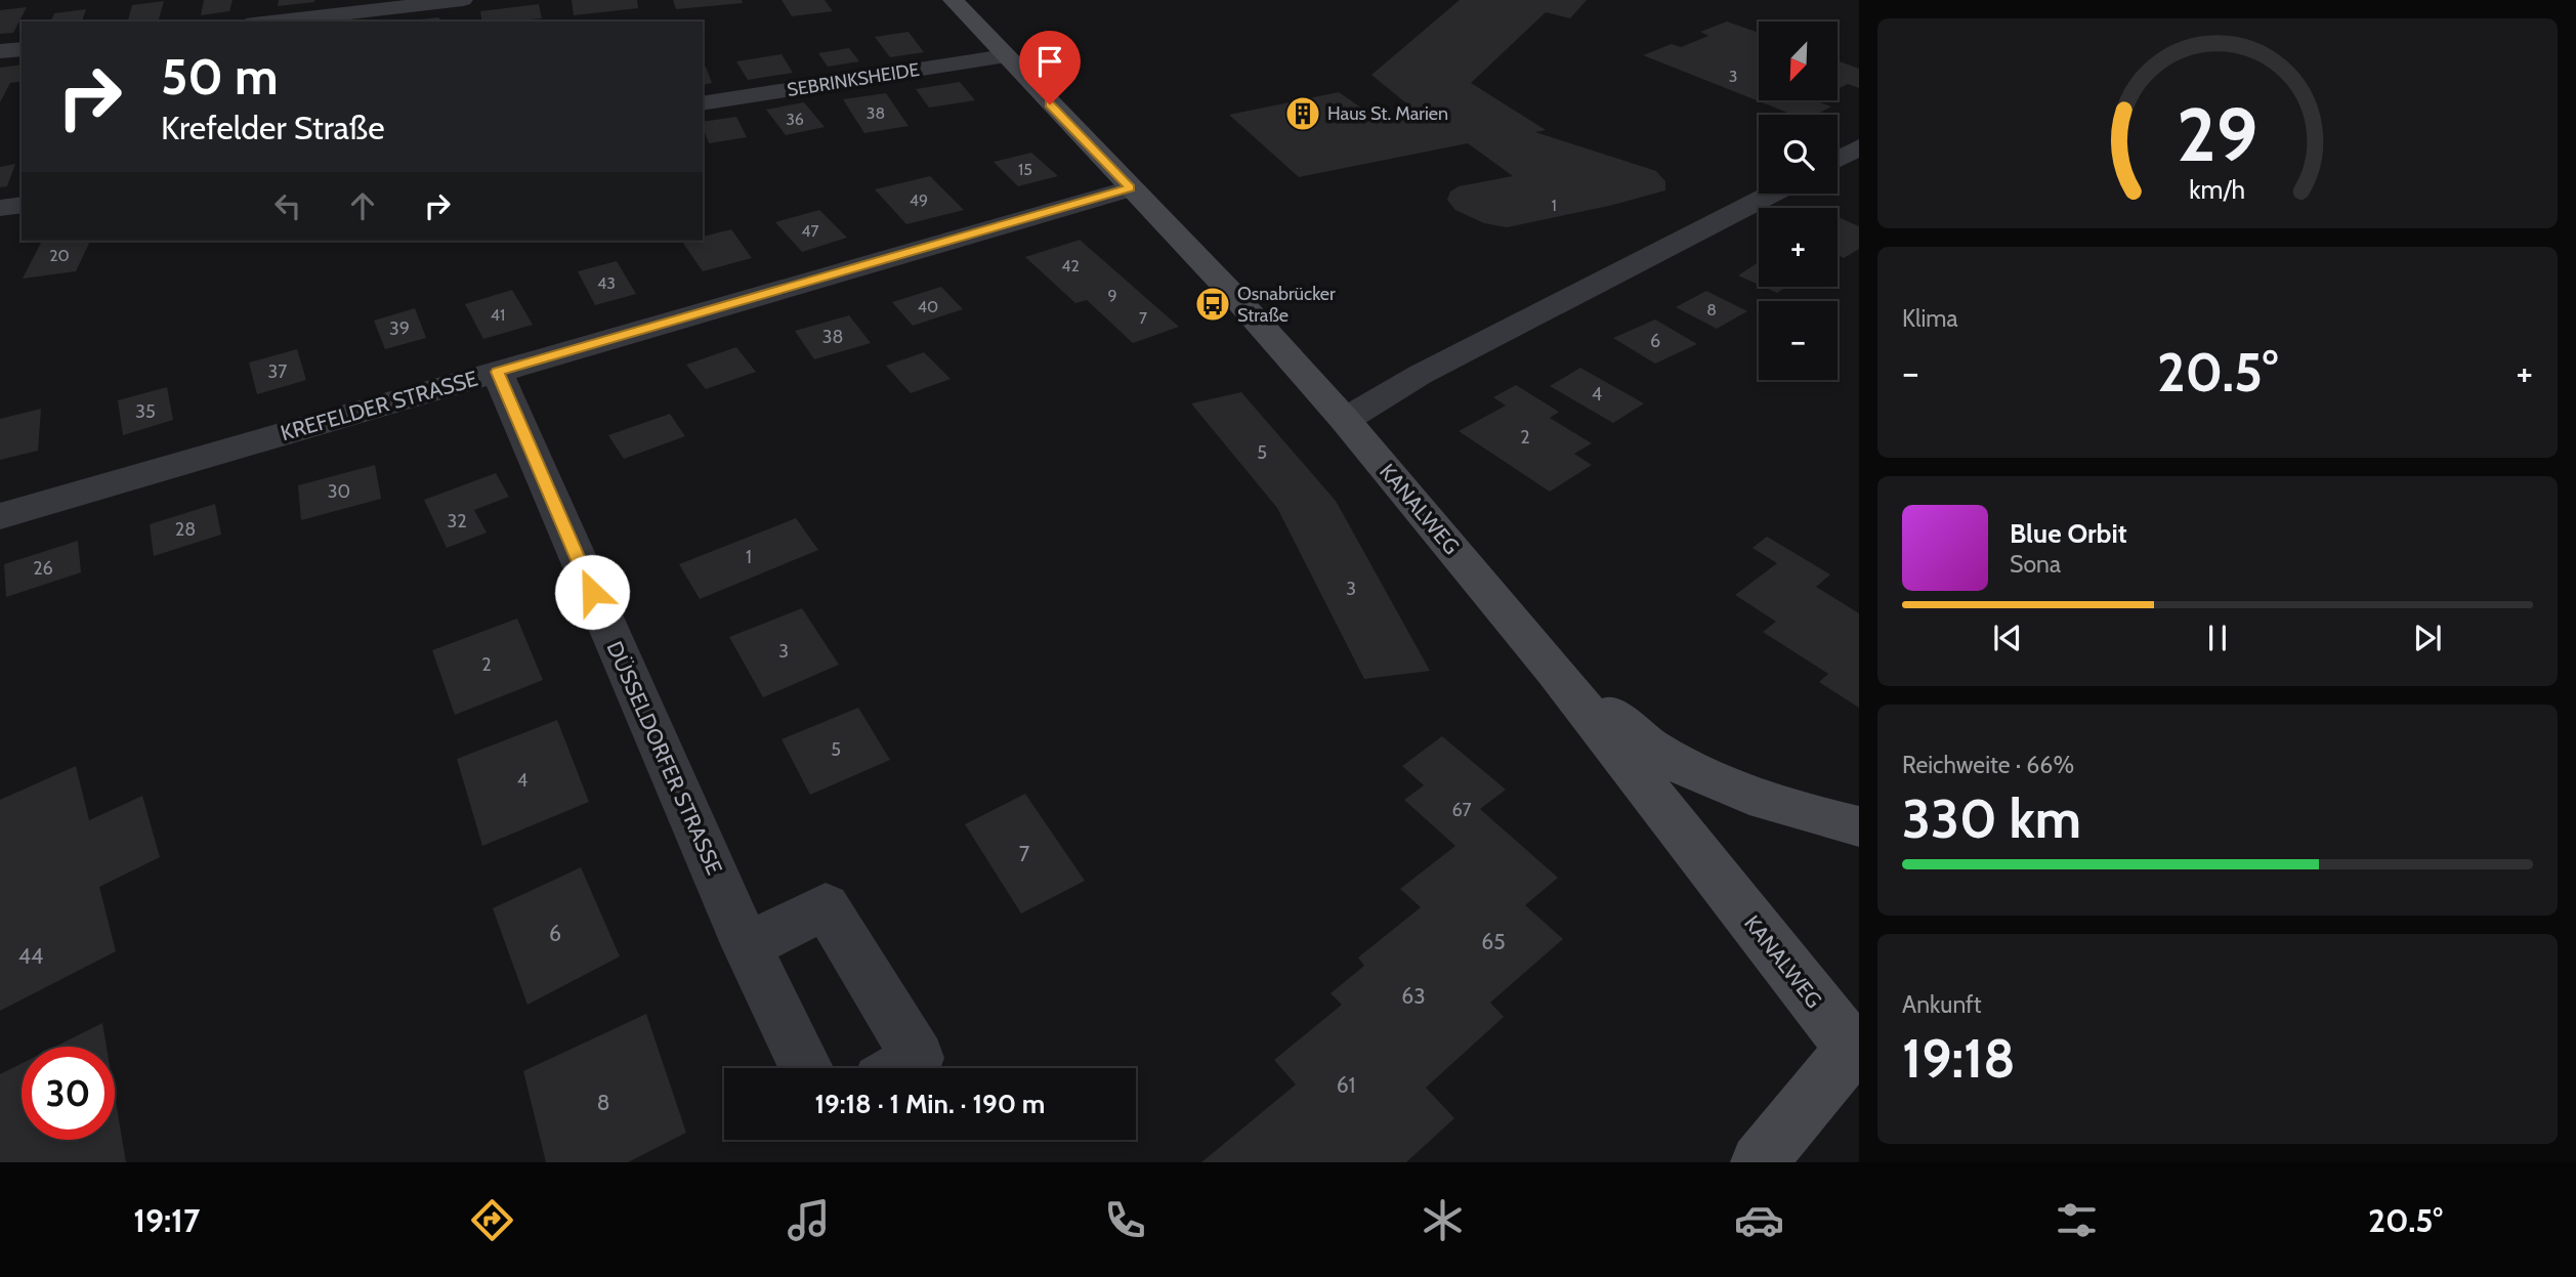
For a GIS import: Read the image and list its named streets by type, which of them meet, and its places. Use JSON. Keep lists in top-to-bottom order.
{
  "streets": {
    "street": [
      "SEBRINKSHEIDE",
      "KREFELDER STRASSE",
      "KANALWEG",
      "DÜSSELDORFER STRASSE"
    ]
  },
  "crossings": [
    ["SEBRINKSHEIDE", "KANALWEG"],
    ["KREFELDER STRASSE", "KANALWEG"],
    ["KREFELDER STRASSE", "DÜSSELDORFER STRASSE"]
  ],
  "places": {
    "building": ["Haus St. Marien"],
    "bus stop": ["Osnabrücker Straße"]
  },
  "house_numbers": [
    "3",
    "38",
    "36",
    "15",
    "49",
    "1",
    "47",
    "20",
    "42",
    "43",
    "9",
    "40",
    "8",
    "41",
    "7",
    "39",
    "38",
    "6",
    "37",
    "4",
    "35",
    "2",
    "5",
    "30",
    "32",
    "28",
    "1",
    "26",
    "3",
    "3",
    "2",
    "5",
    "4",
    "67",
    "7",
    "6",
    "65",
    "44",
    "63",
    "61",
    "8"
  ],
  "north": "bottom left",
  "page": {
    "map_buttons": ["+", "−"],
    "turn": ["50 m", "Krefelder Straße"],
    "tile": [
      "Klima",
      ["Reichweite · 66%", "330 km"],
      ["Ankunft", "19:18"]
    ],
    "heat": ["−", "20.5°", "+"],
    "song": ["Blue Orbit", "Sona"],
    "limit": "30",
    "trip": "19:18 · 1 Min. · 190 m",
    "tabs": ["19:17", "20.5°"],
    "gauge": ["29", "km/h"]
  }
}
